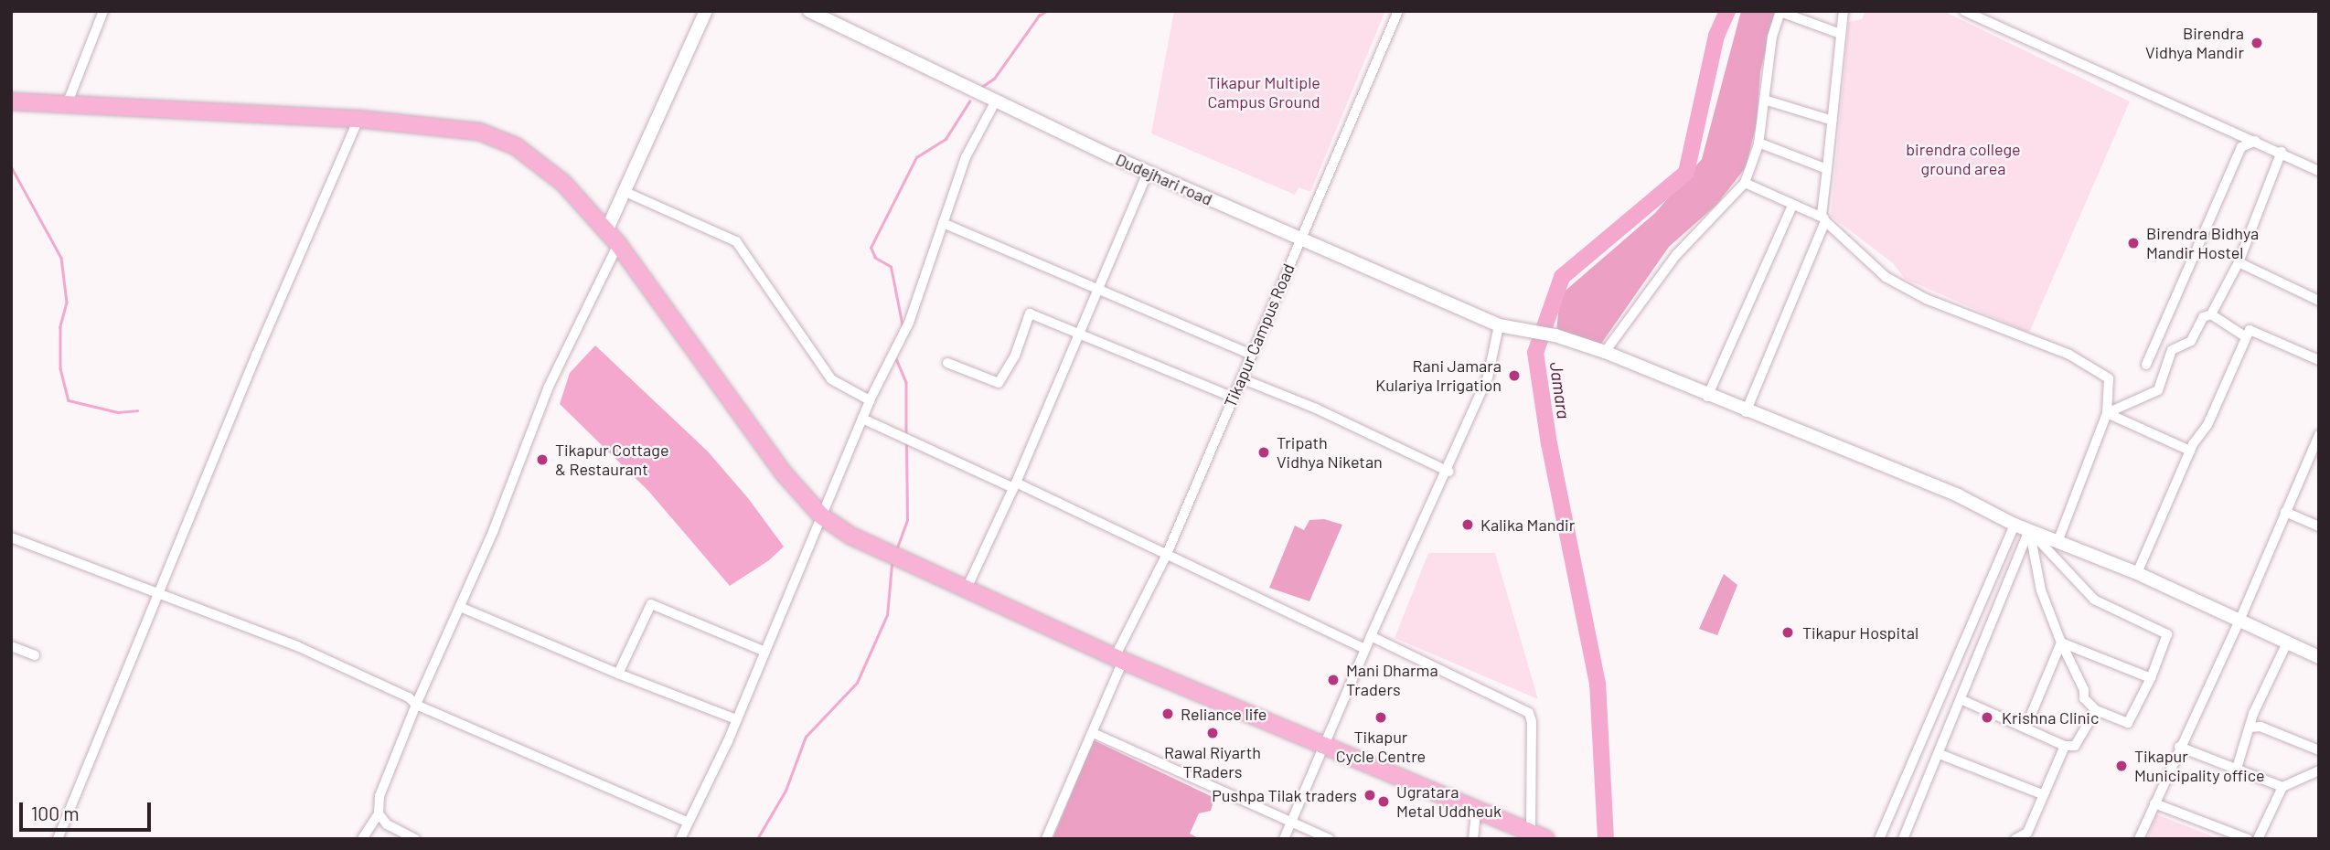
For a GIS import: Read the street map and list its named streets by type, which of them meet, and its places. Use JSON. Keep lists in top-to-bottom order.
{
  "streets": {
    "street": ["Dudejhari road", "Tikapur Campus Road"]
  },
  "crossings": [
    ["Dudejhari road", "Tikapur Campus Road"]
  ],
  "water": ["Jamara"],
  "parks": ["Tikapur Multiple Campus Ground", "birendra college ground area"],
  "places": [
    "Birendra Vidhya Mandir",
    "Birendra Bidhya Mandir Hostel",
    "Rani Jamara Kulariya Irrigation",
    "Tripath Vidhya Niketan",
    "Tikapur Cottage & Restaurant",
    "Kalika Mandir",
    "Tikapur Hospital",
    "Mani Dharma Traders",
    "Reliance life",
    "Tikapur Cycle Centre",
    "Krishna Clinic",
    "Rawal Riyarth TRaders",
    "Tikapur Municipality office",
    "Pushpa Tilak traders",
    "Ugratara Metal Uddheuk"
  ],
  "scale_bar": "100 m"
}
